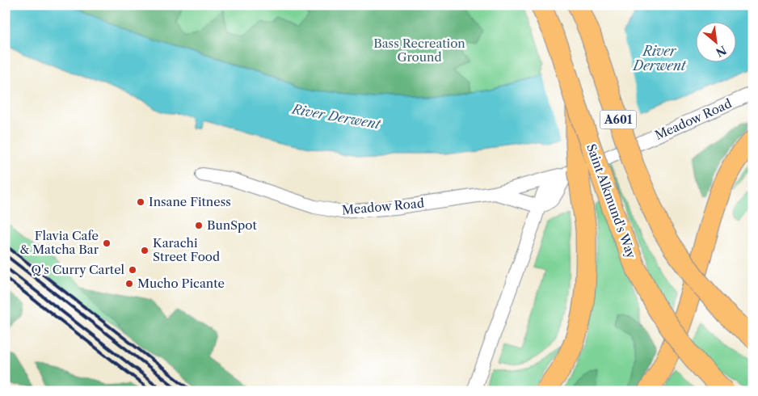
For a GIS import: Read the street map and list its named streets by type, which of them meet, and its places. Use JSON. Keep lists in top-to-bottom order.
{
  "streets": {
    "main road": ["A601", "Saint Alkmund's Way"],
    "street": ["Meadow Road"]
  },
  "crossings": [
    ["A601", "Saint Alkmund's Way"]
  ],
  "water": ["River Derwent"],
  "parks": ["Bass Recreation Ground"],
  "places": [
    "Insane Fitness",
    "BunSpot",
    "Flavia Cafe & Matcha Bar",
    "Karachi Street Food",
    "Q's Curry Cartel",
    "Mucho Picante"
  ],
  "north": "bottom right"
}
